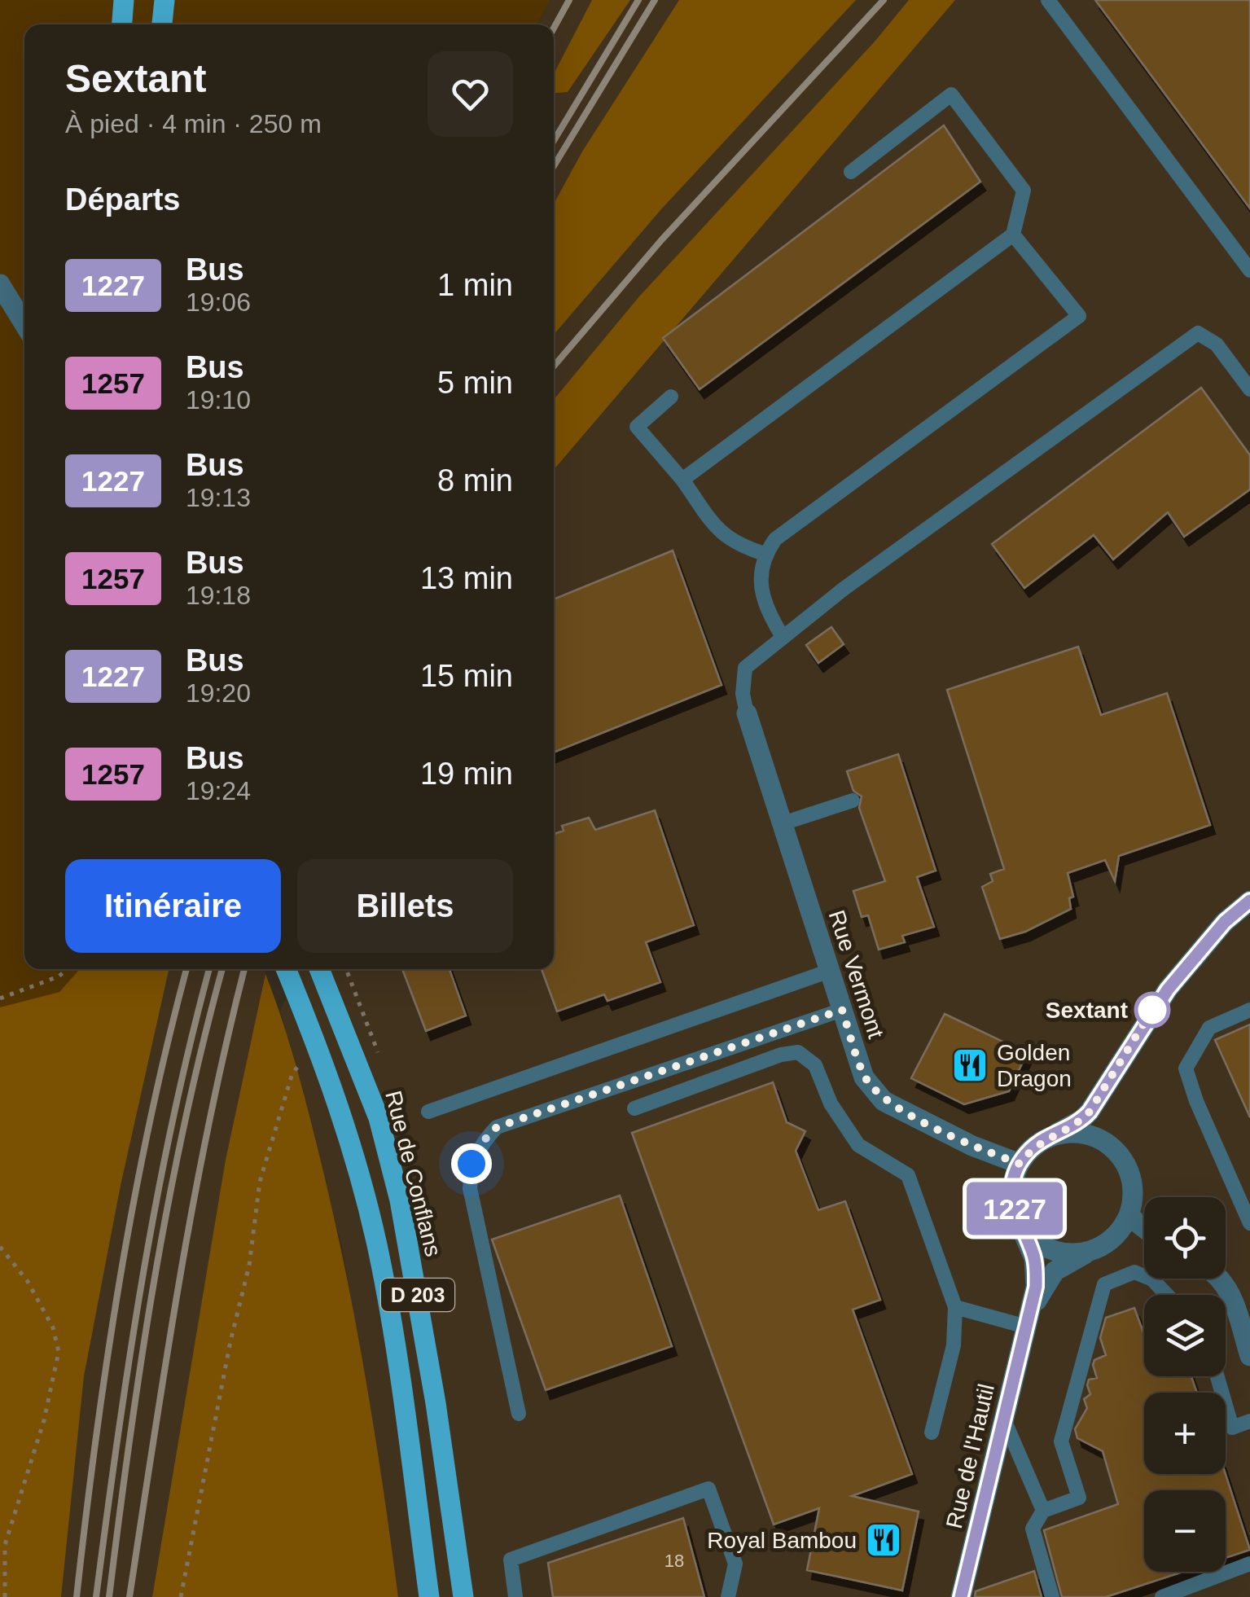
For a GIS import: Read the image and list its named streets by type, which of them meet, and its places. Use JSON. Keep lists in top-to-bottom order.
{
  "streets": {
    "main road": ["Rue de Conflans", "D 203"],
    "street": ["Rue Vermont", "Rue de l'Hautil"]
  },
  "crossings": [
    ["Rue Vermont", "Rue de l'Hautil"]
  ],
  "places": {
    "other": ["Sextant"],
    "restaurant": ["Golden Dragon", "Royal Bambou"]
  },
  "lines": ["bus line 1227"],
  "house_numbers": ["18"],
  "page": {
    "on_map": "1227",
    "heading": [
      ["Sextant", "À pied · 4 min · 250 m"],
      "Départs"
    ],
    "list": [
      {
        "mark": "1227",
        "name": "Bus",
        "note": "19:06",
        "value": "1 min"
      },
      {
        "mark": "1257",
        "name": "Bus",
        "note": "19:10",
        "value": "5 min"
      },
      {
        "mark": "1227",
        "name": "Bus",
        "note": "19:13",
        "value": "8 min"
      },
      {
        "mark": "1257",
        "name": "Bus",
        "note": "19:18",
        "value": "13 min"
      },
      {
        "mark": "1227",
        "name": "Bus",
        "note": "19:20",
        "value": "15 min"
      },
      {
        "mark": "1257",
        "name": "Bus",
        "note": "19:24",
        "value": "19 min"
      }
    ],
    "buttons": ["Itinéraire", "Billets"],
    "map_buttons": ["+", "−"]
  }
}
